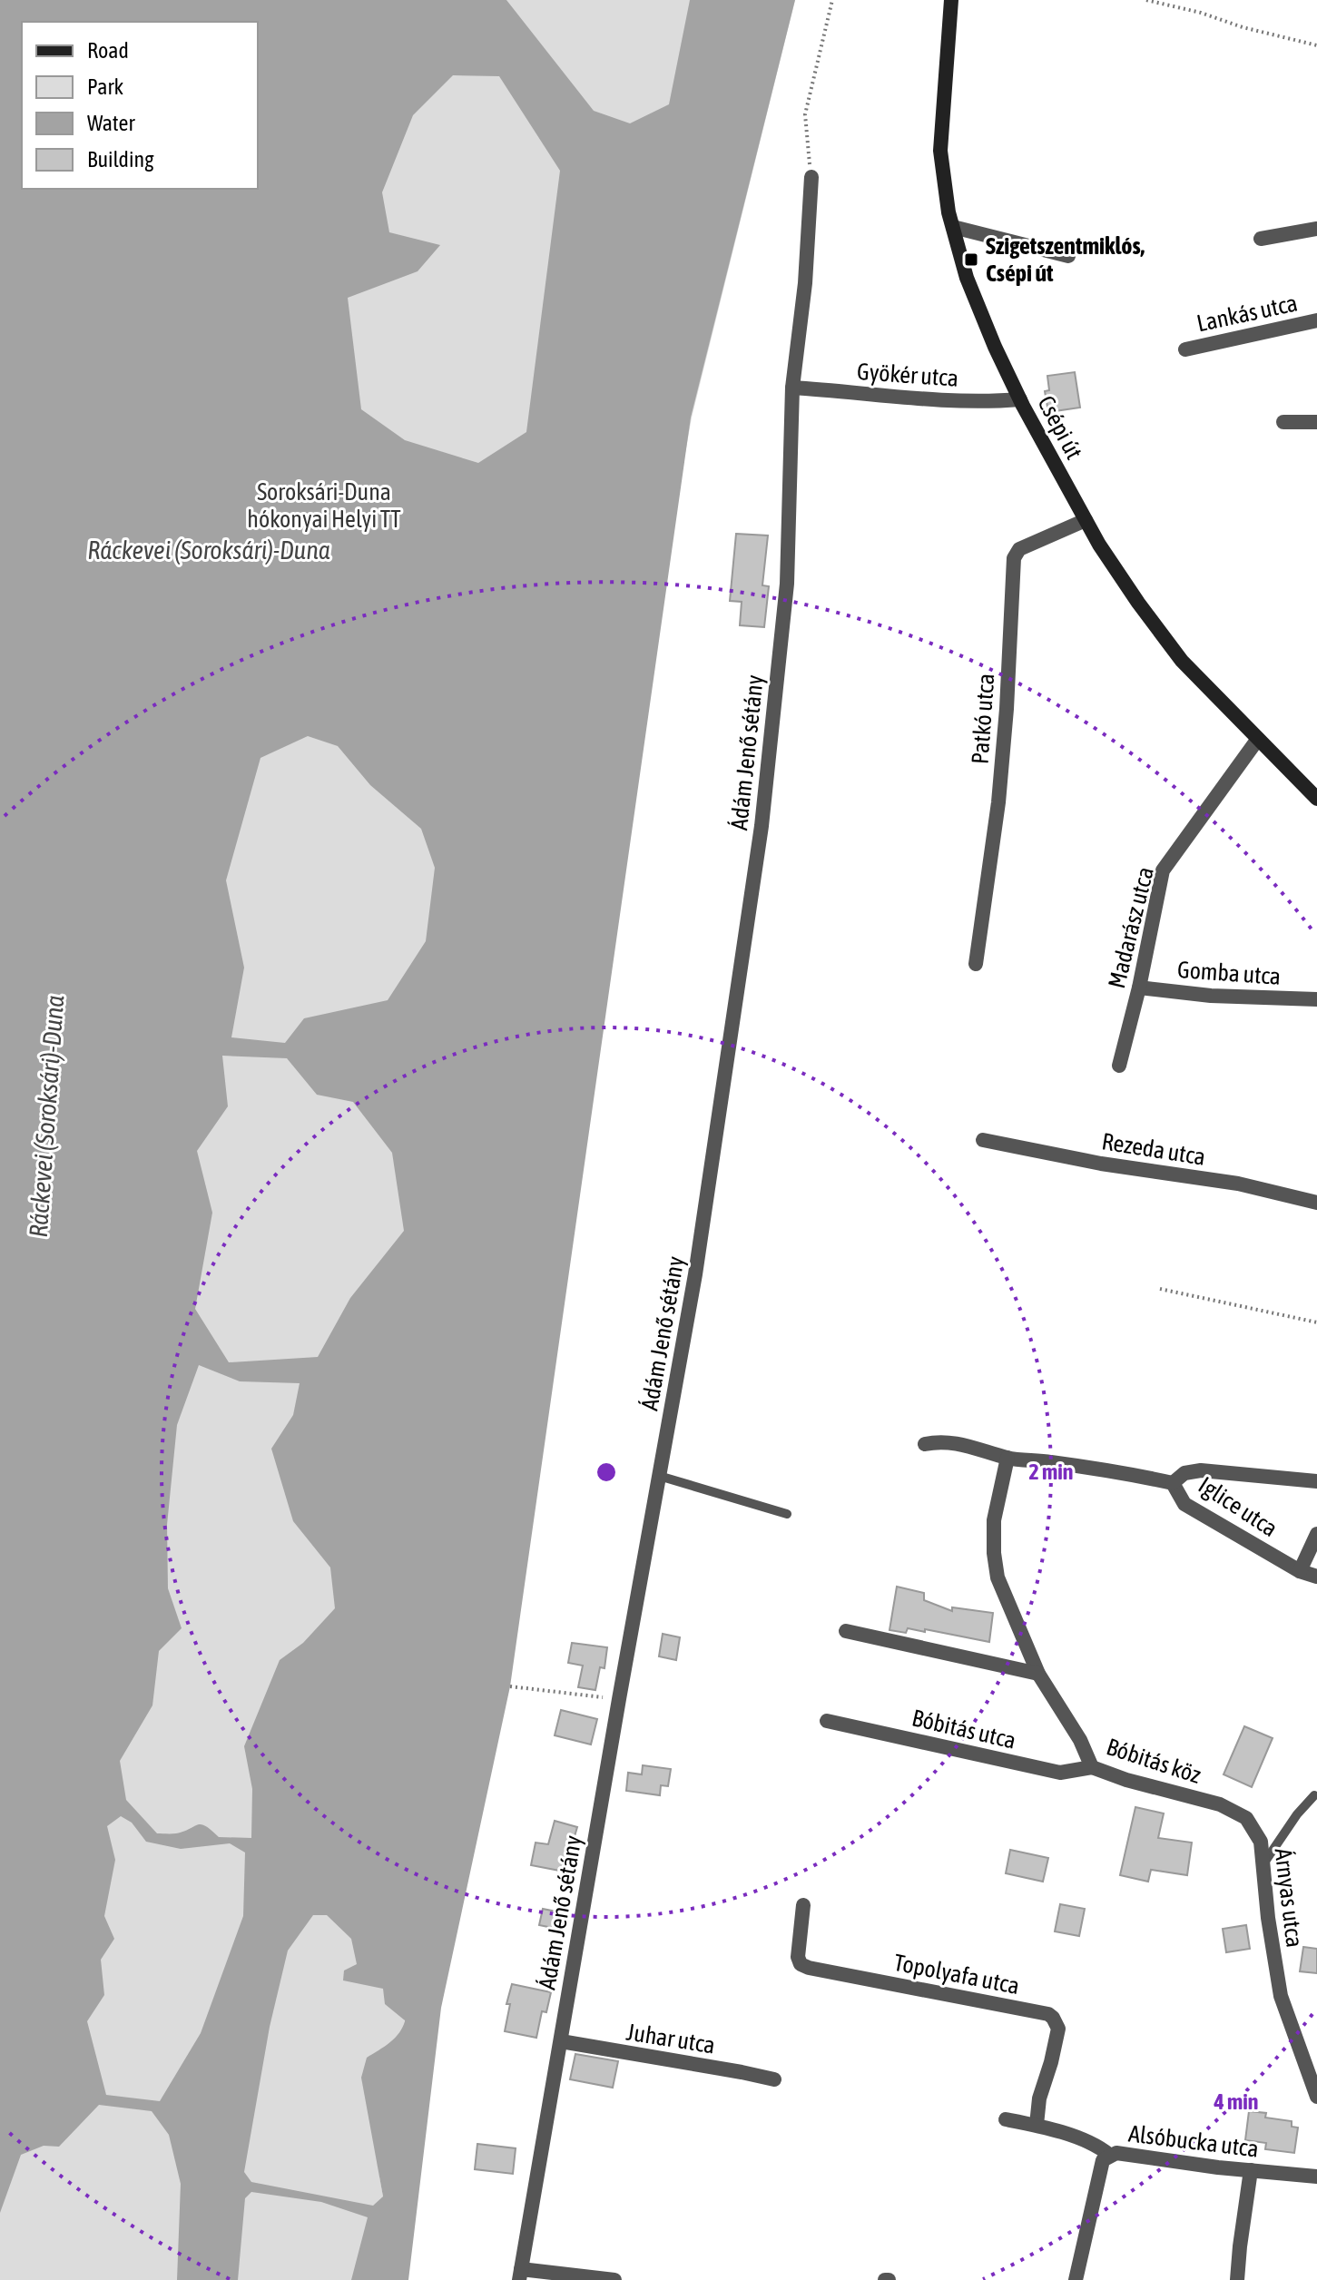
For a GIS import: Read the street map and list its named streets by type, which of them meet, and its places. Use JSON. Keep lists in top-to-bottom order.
{
  "streets": {
    "street": [
      "Lankás utca",
      "Gyökér utca",
      "Csépi út",
      "Patkó utca",
      "Ádám Jenő sétány",
      "Madarász utca",
      "Gomba utca",
      "Rezeda utca",
      "Iglice utca",
      "Bóbitás utca",
      "Bóbitás köz",
      "Árnyas utca",
      "Topolyafa utca",
      "Juhar utca",
      "Alsóbucka utca"
    ]
  },
  "crossings": [
    ["Gyökér utca", "Csépi út"],
    ["Gyökér utca", "Ádám Jenő sétány"],
    ["Csépi út", "Patkó utca"],
    ["Csépi út", "Madarász utca"],
    ["Ádám Jenő sétány", "Juhar utca"],
    ["Madarász utca", "Gomba utca"],
    ["Iglice utca", "Bóbitás köz"],
    ["Bóbitás utca", "Bóbitás köz"],
    ["Bóbitás köz", "Árnyas utca"]
  ],
  "water": ["Ráckevei (Soroksári)-Duna"],
  "parks": ["Soroksári-Duna hókonyai Helyi TT"],
  "places": {
    "transit": ["Szigetszentmiklós, Csépi út"]
  },
  "legend": [
    "Road",
    "Park",
    "Water",
    "Building"
  ],
  "rings": ["2 min", "4 min"]
}
